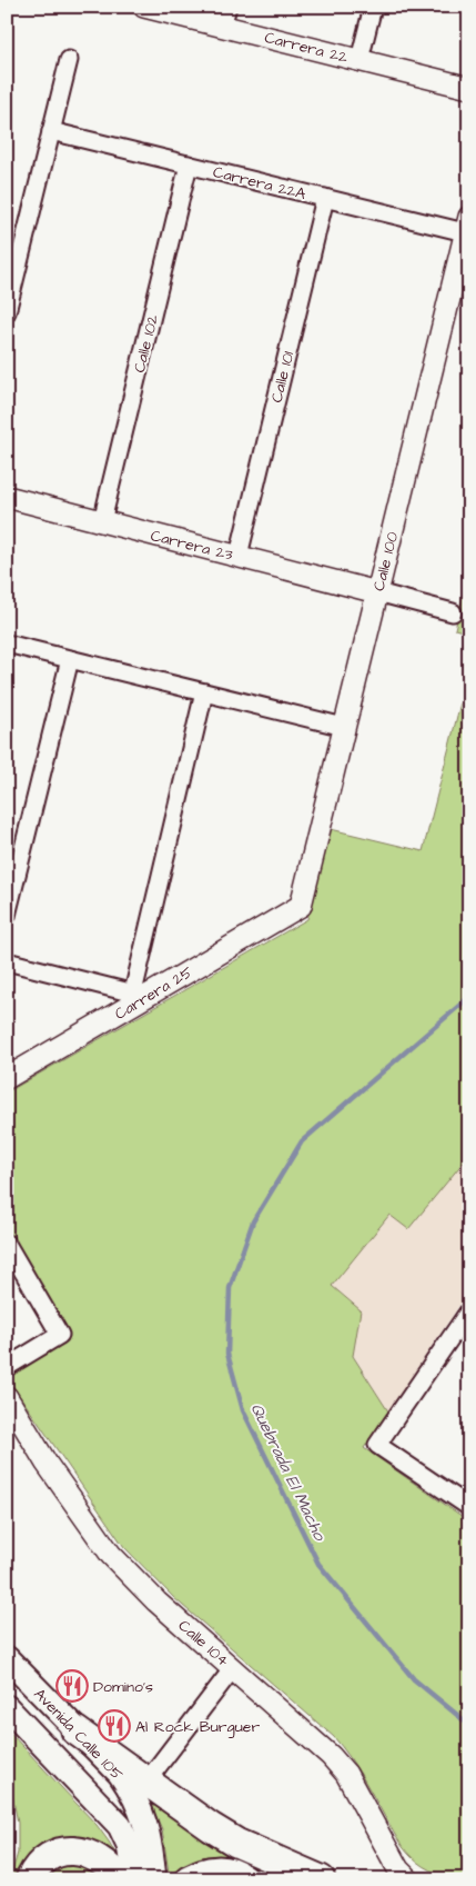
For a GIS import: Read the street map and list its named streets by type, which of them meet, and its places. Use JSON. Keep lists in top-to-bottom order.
{
  "streets": {
    "main road": ["Avenida Calle 105"],
    "street": [
      "Carrera 22",
      "Carrera 22A",
      "Calle 102",
      "Calle 101",
      "Carrera 23",
      "Calle 100",
      "Carrera 25",
      "Calle 104"
    ]
  },
  "crossings": [
    ["Carrera 22A", "Calle 102"],
    ["Carrera 22A", "Calle 101"],
    ["Carrera 22A", "Calle 100"],
    ["Calle 102", "Carrera 23"],
    ["Calle 101", "Carrera 23"],
    ["Carrera 23", "Calle 100"],
    ["Calle 100", "Carrera 25"]
  ],
  "water": ["Quebrada El Macho"],
  "places": {
    "restaurant": ["Domino's", "Al Rock Burguer"]
  }
}
